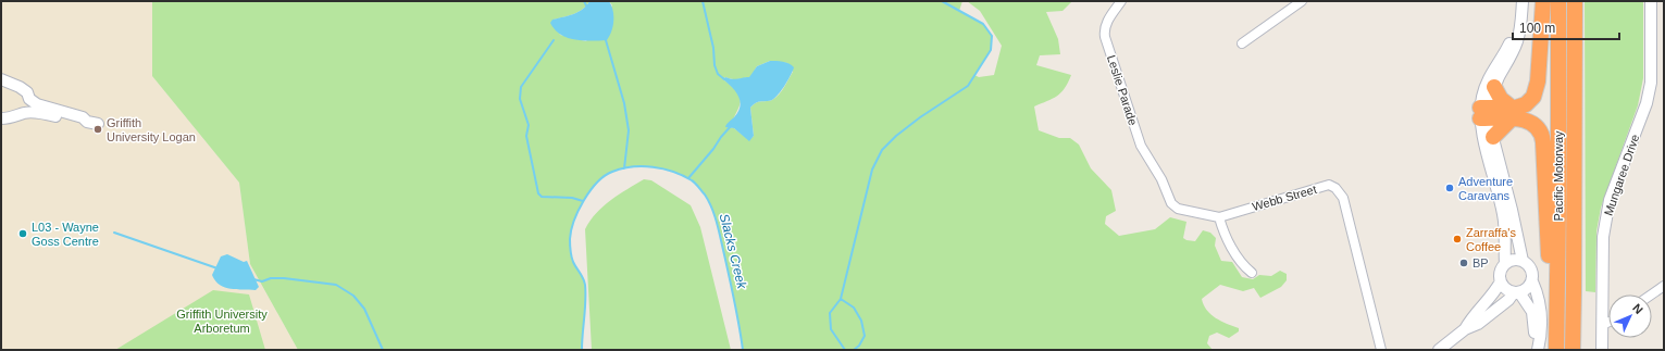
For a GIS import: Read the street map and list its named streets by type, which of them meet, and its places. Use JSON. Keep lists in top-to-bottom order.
{
  "streets": {
    "highway": ["Pacific Motorway"],
    "street": ["Leslie Parade", "Mungaree Drive", "Webb Street"]
  },
  "crossings": [
    ["Leslie Parade", "Webb Street"]
  ],
  "water": ["Slacks Creek"],
  "parks": ["Griffith University Arboretum"],
  "places": [
    "Griffith University Logan",
    "Adventure Caravans",
    "L03 - Wayne Goss Centre",
    "Zarraffa's Coffee",
    "BP"
  ],
  "scale_bar": "100 m",
  "north": "top right"
}
